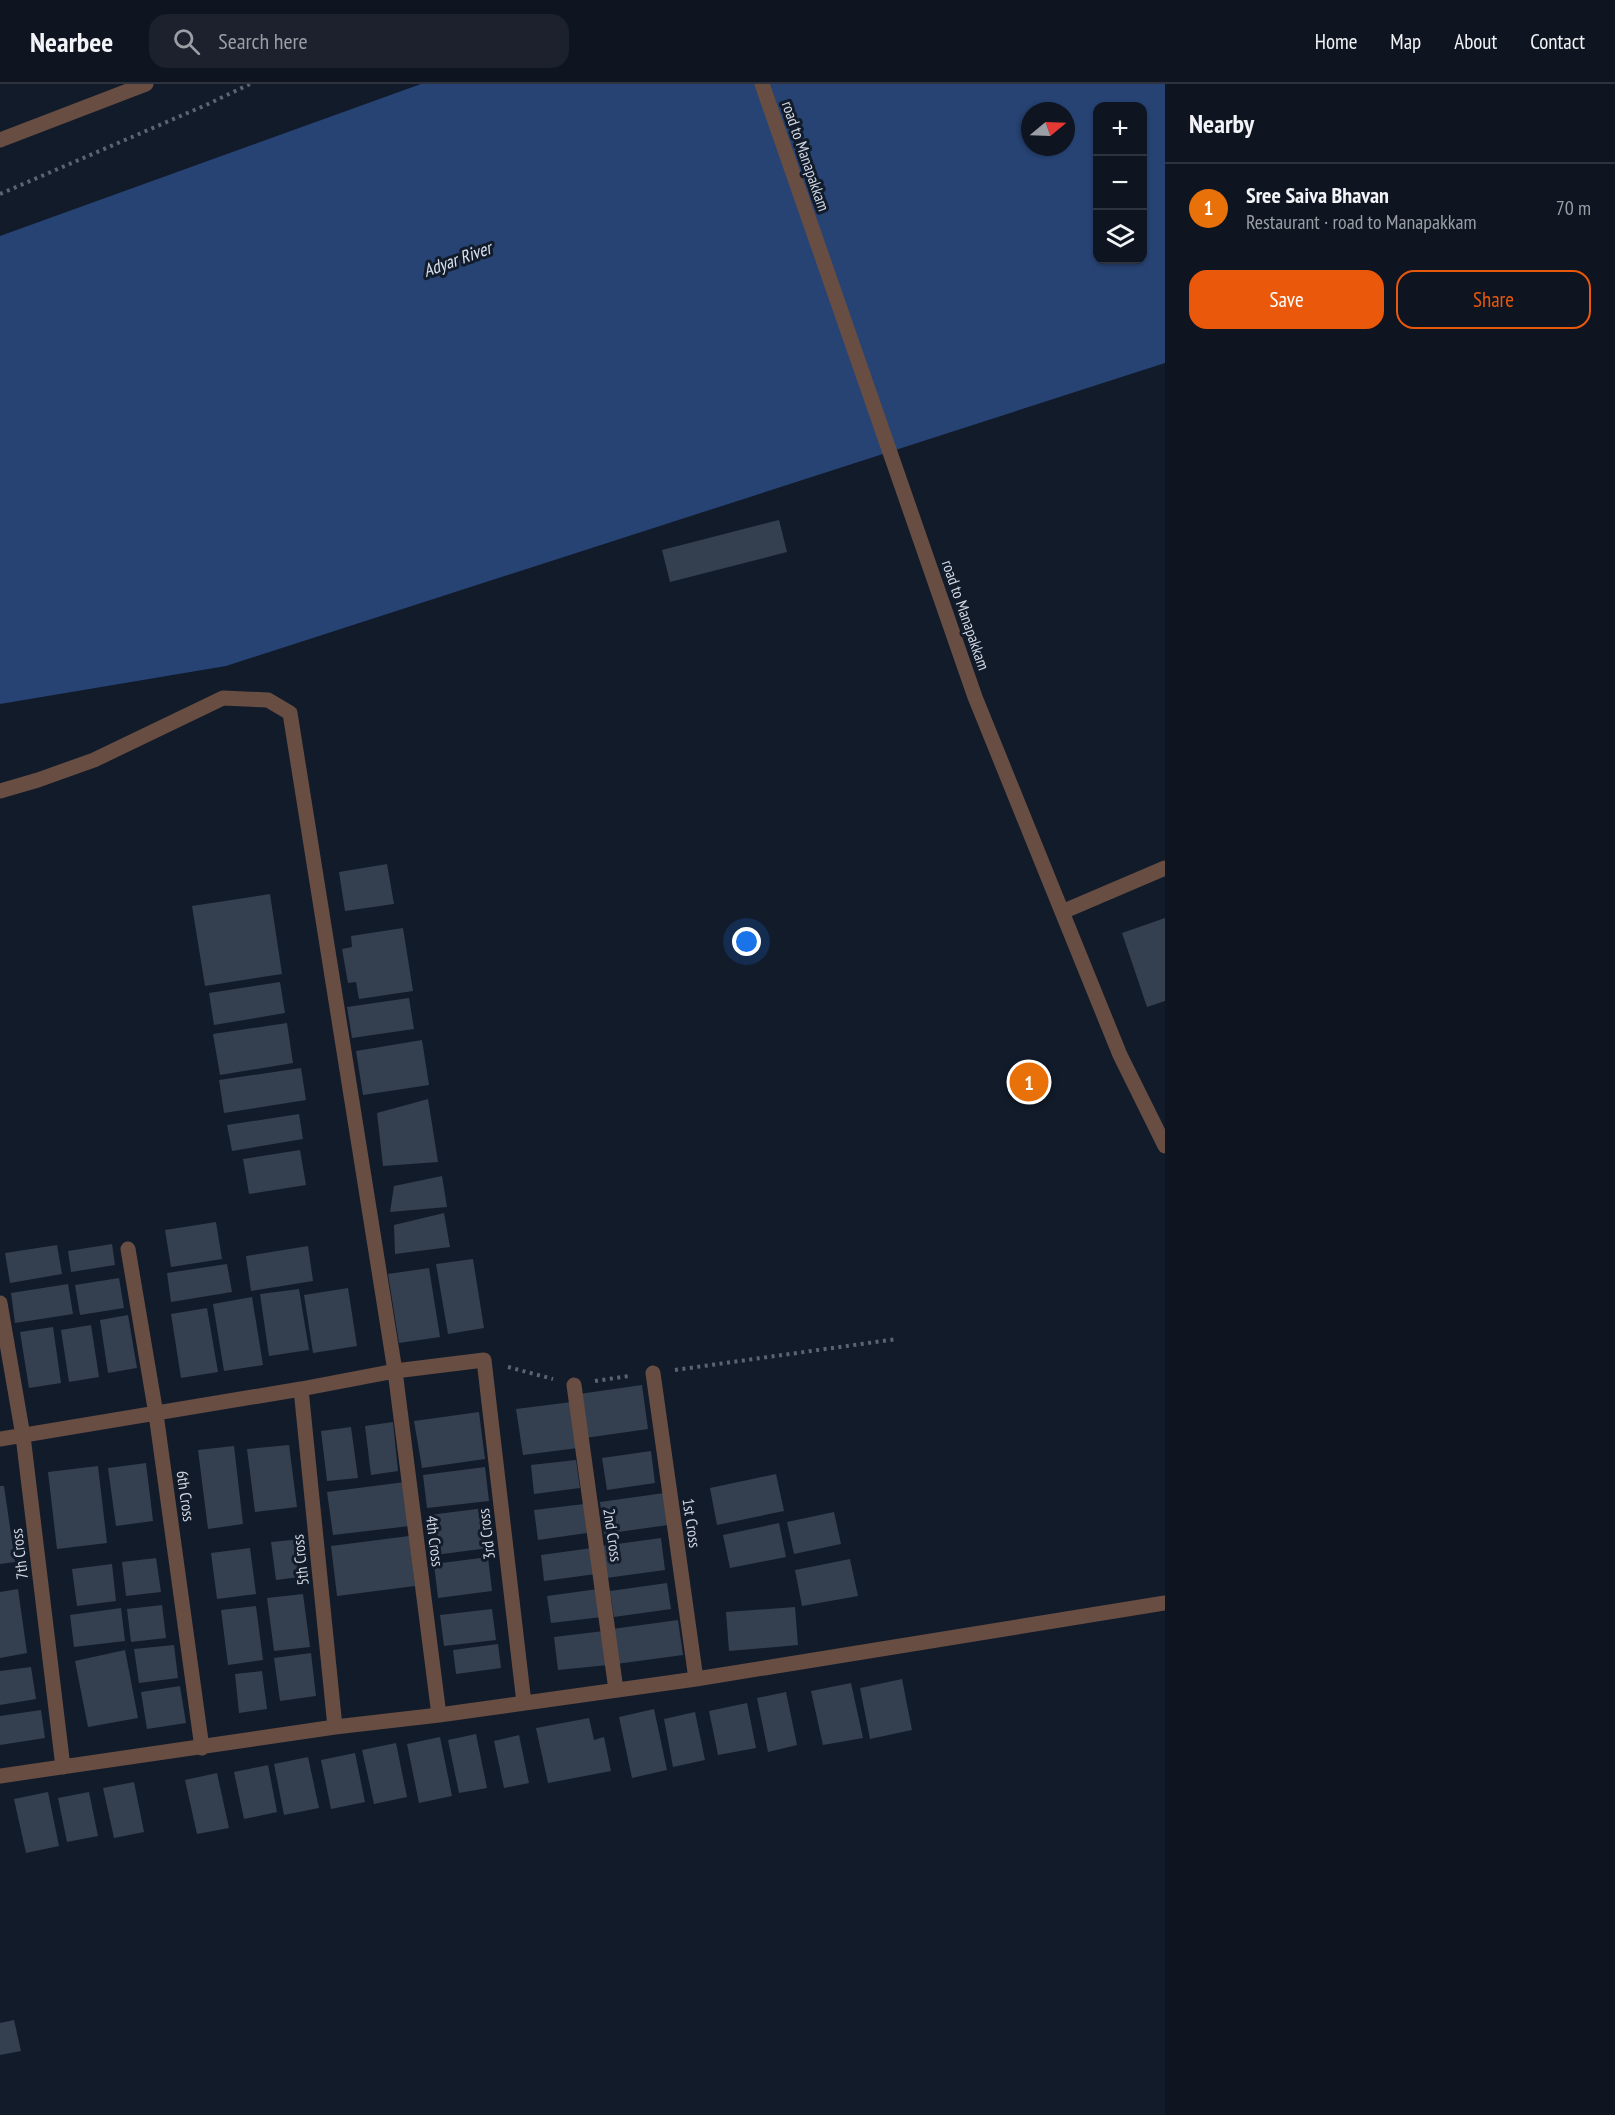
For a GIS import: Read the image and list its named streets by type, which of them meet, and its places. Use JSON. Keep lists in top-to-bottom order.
{
  "streets": {
    "street": [
      "road to Manapakkam",
      "6th Cross",
      "1st Cross",
      "3rd Cross",
      "2nd Cross",
      "4th Cross",
      "7th Cross",
      "5th Cross"
    ]
  },
  "water": ["Adyar River"],
  "north": "right",
  "page": {
    "header": "Nearbee",
    "search": "Search here",
    "nav": [
      "Home",
      "Map",
      "About",
      "Contact"
    ],
    "heading": "Nearby",
    "map_buttons": ["+", "−"],
    "list": [
      {
        "mark": "1",
        "name": "Sree Saiva Bhavan",
        "note": "Restaurant · road to Manapakkam",
        "value": "70 m"
      }
    ],
    "buttons": ["Save", "Share"],
    "pins": "1"
  }
}
